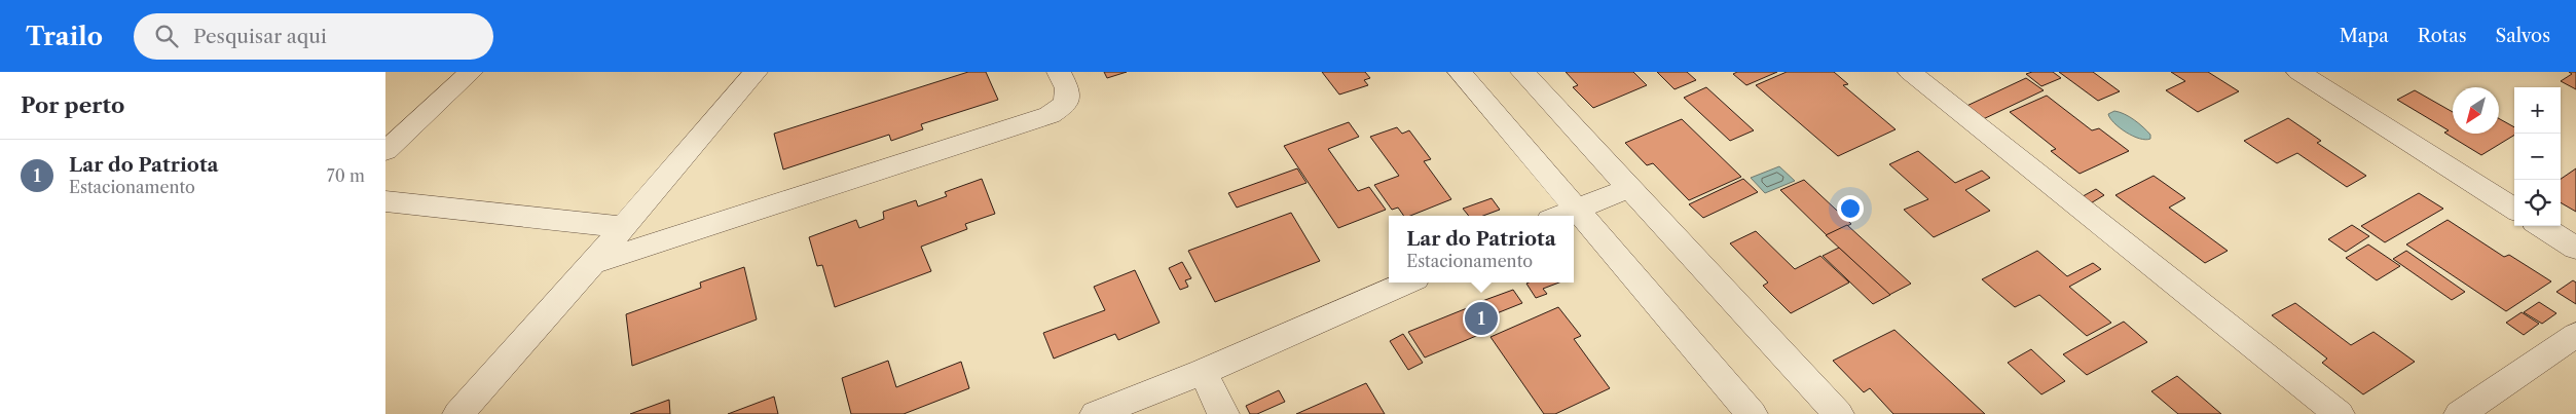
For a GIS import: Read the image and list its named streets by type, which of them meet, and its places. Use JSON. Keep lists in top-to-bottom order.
{
  "north": "bottom left",
  "page": {
    "header": "Trailo",
    "search": "Pesquisar aqui",
    "nav": ["Mapa", "Rotas", "Salvos"],
    "heading": "Por perto",
    "map_buttons": ["+", "−"],
    "list": [
      {
        "mark": "1",
        "name": "Lar do Patriota",
        "note": "Estacionamento",
        "value": "70 m"
      }
    ],
    "popup": ["Lar do Patriota", "Estacionamento"],
    "pins": "1"
  }
}
